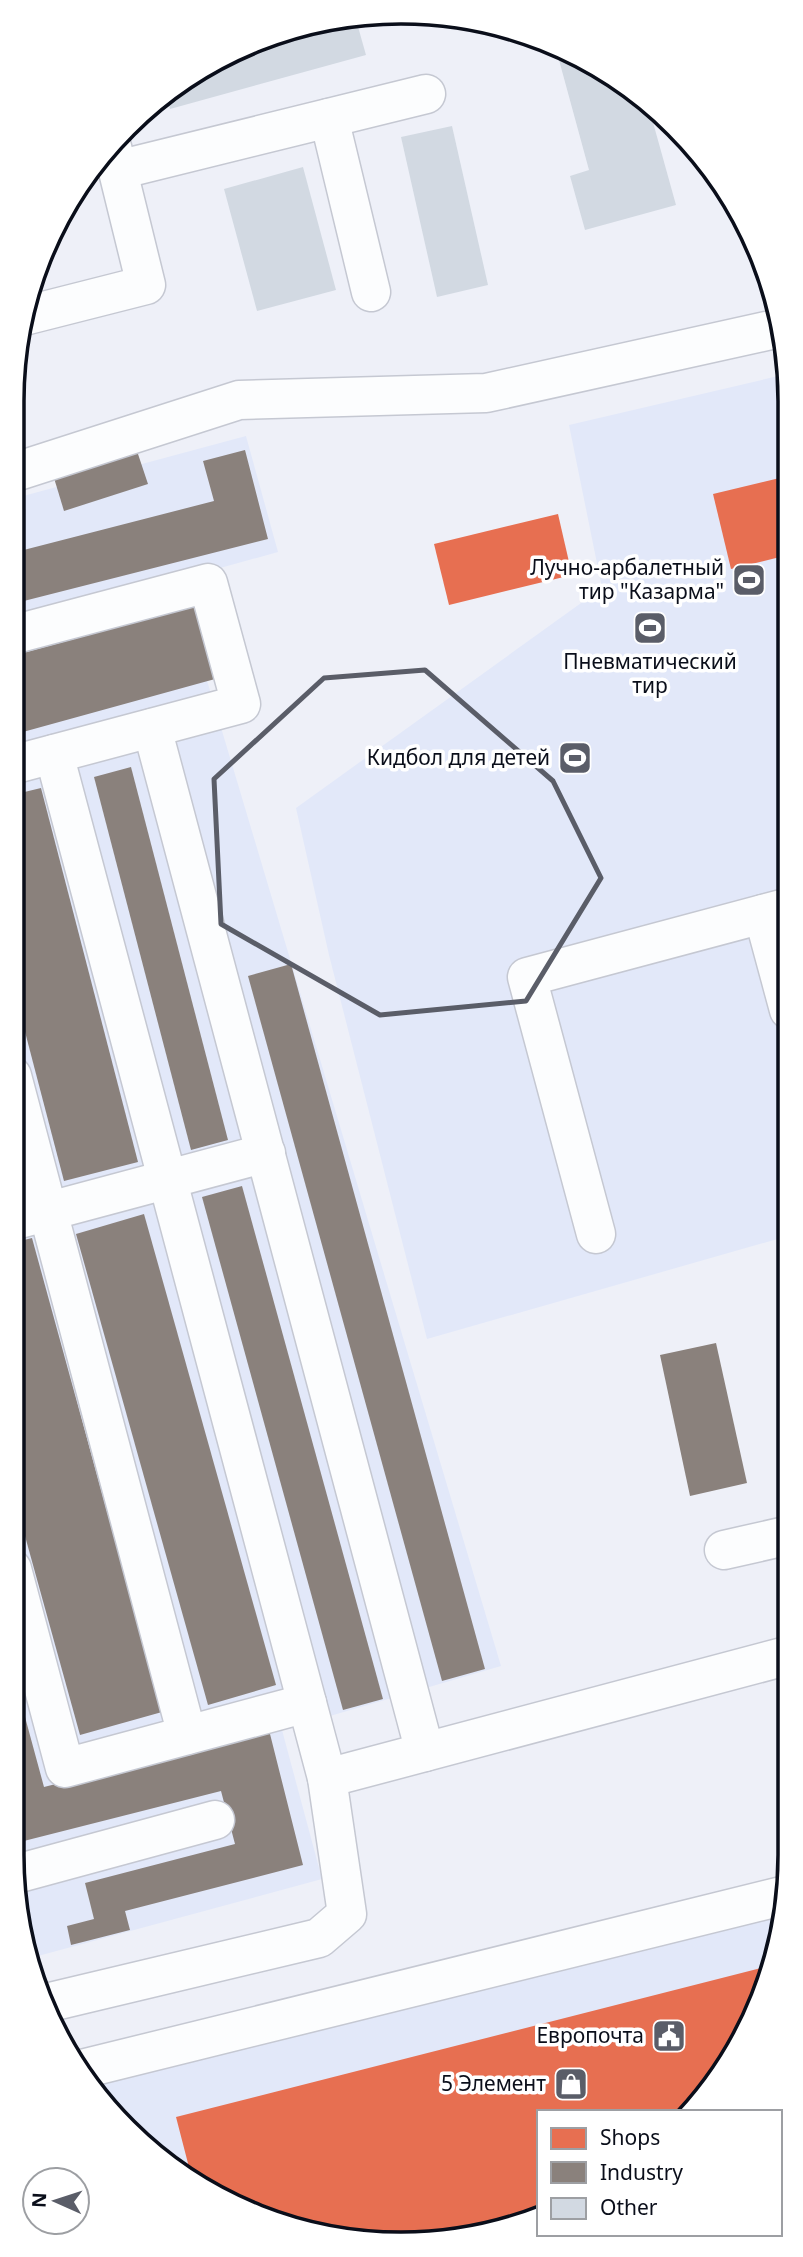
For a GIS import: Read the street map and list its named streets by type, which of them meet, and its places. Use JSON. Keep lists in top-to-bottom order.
{
  "places": {
    "sports": ["Лучно-арбалетный тир \"Казарма\"", "Пневматический тир", "Кидбол для детей"],
    "public building": ["Европочта"],
    "shop": ["5 Элемент"]
  },
  "legend": ["Shops", "Industry", "Other"],
  "north": "left"
}
